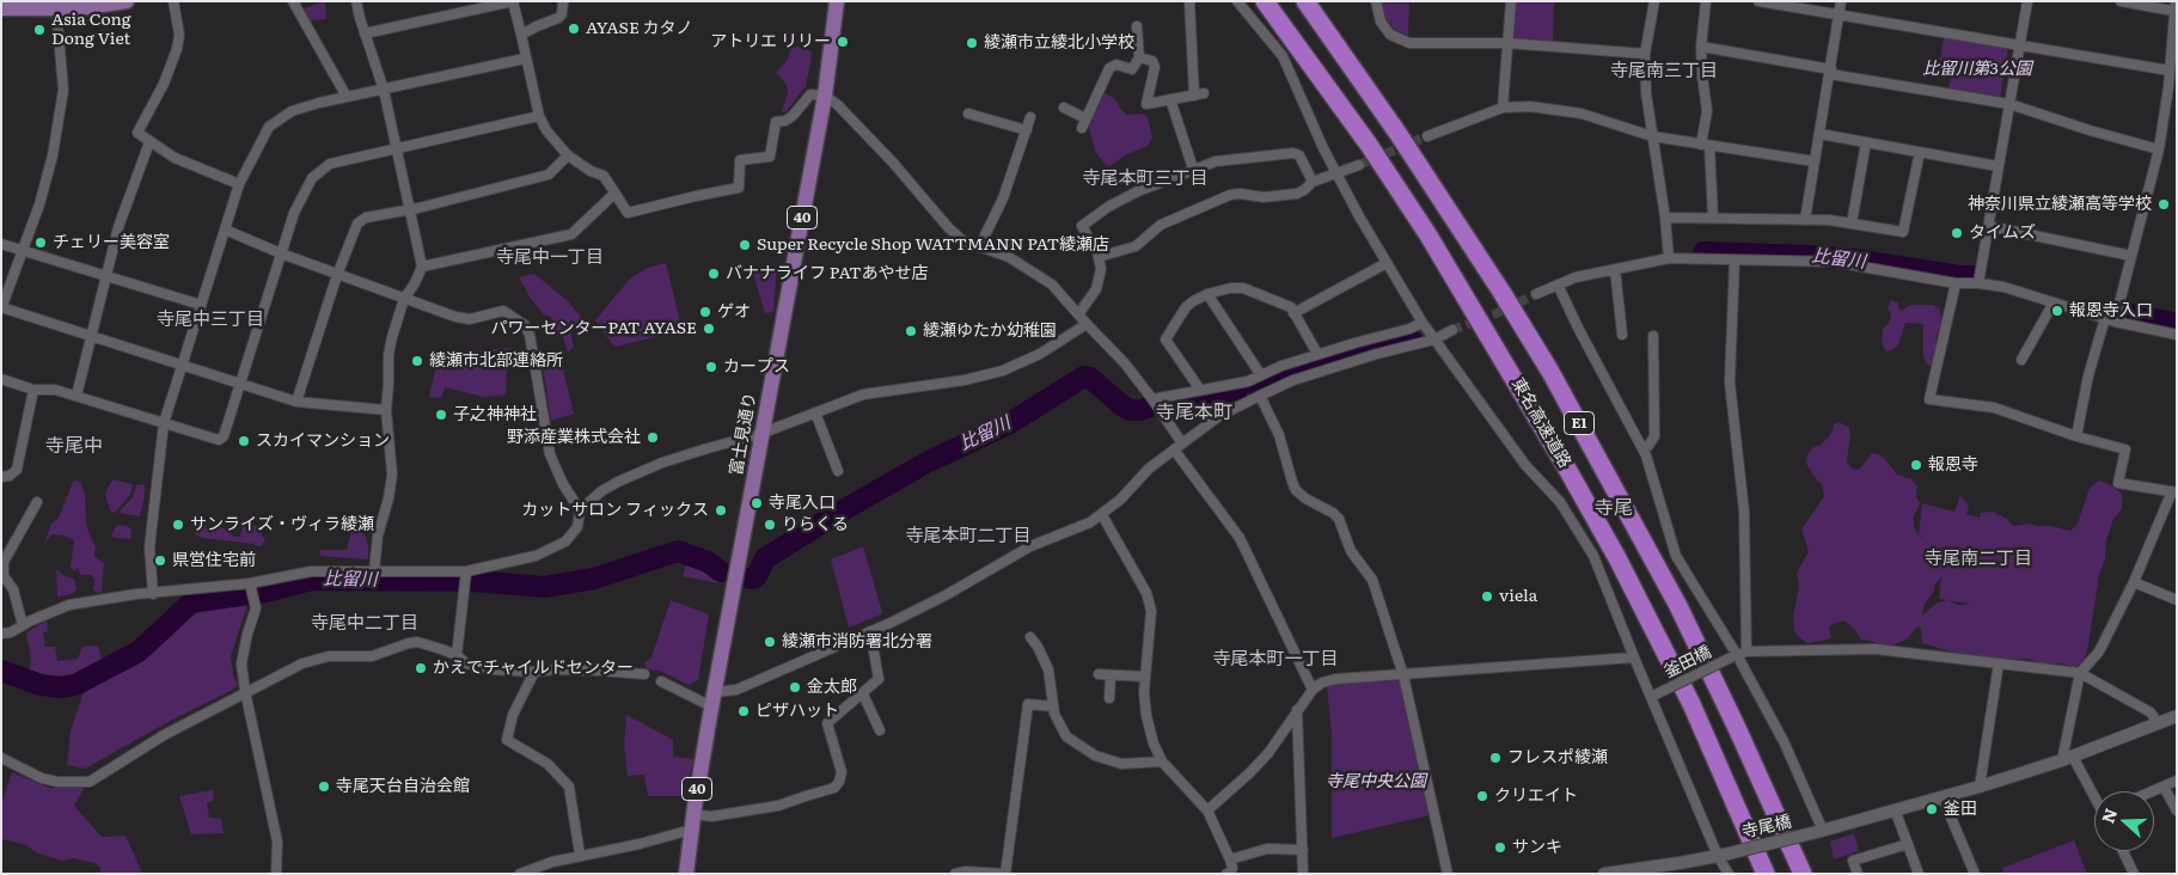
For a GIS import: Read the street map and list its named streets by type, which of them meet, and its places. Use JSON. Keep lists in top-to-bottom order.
{
  "streets": {
    "highway": ["東名高速道路", "E1"],
    "main road": ["40", "富士見通り"],
    "street": ["釜田橋", "寺尾橋"]
  },
  "districts": [
    "寺尾南三丁目",
    "寺尾本町三丁目",
    "寺尾中一丁目",
    "寺尾中三丁目",
    "寺尾本町",
    "寺尾中",
    "寺尾",
    "寺尾本町二丁目",
    "寺尾南二丁目",
    "寺尾中二丁目",
    "寺尾本町一丁目"
  ],
  "water": ["比留川"],
  "parks": ["比留川第3公園", "寺尾中央公園"],
  "places": [
    "AYASE カタノ",
    "Asia Cong Dong Viet",
    "アトリエ リリー",
    "綾瀬市立綾北小学校",
    "神奈川県立綾瀬高等学校",
    "タイムズ",
    "チェリー美容室",
    "Super Recycle Shop WATTMANN PAT綾瀬店",
    "バナナライフ PATあやせ店",
    "報恩寺入口",
    "ゲオ",
    "パワーセンターPAT AYASE",
    "綾瀬ゆたか幼稚園",
    "綾瀬市北部連絡所",
    "カープス",
    "子之神神社",
    "野添産業株式会社",
    "スカイマンション",
    "報恩寺",
    "寺尾入口",
    "カットサロン フィックス",
    "サンライズ・ヴィラ綾瀬",
    "りらくる",
    "県営住宅前",
    "viela",
    "綾瀬市消防署北分署",
    "かえでチャイルドセンター",
    "金太郎",
    "ピザハット",
    "フレスポ綾瀬",
    "寺尾天台自治会館",
    "クリエイト",
    "釜田",
    "サンキ"
  ],
  "north": "left"
}
